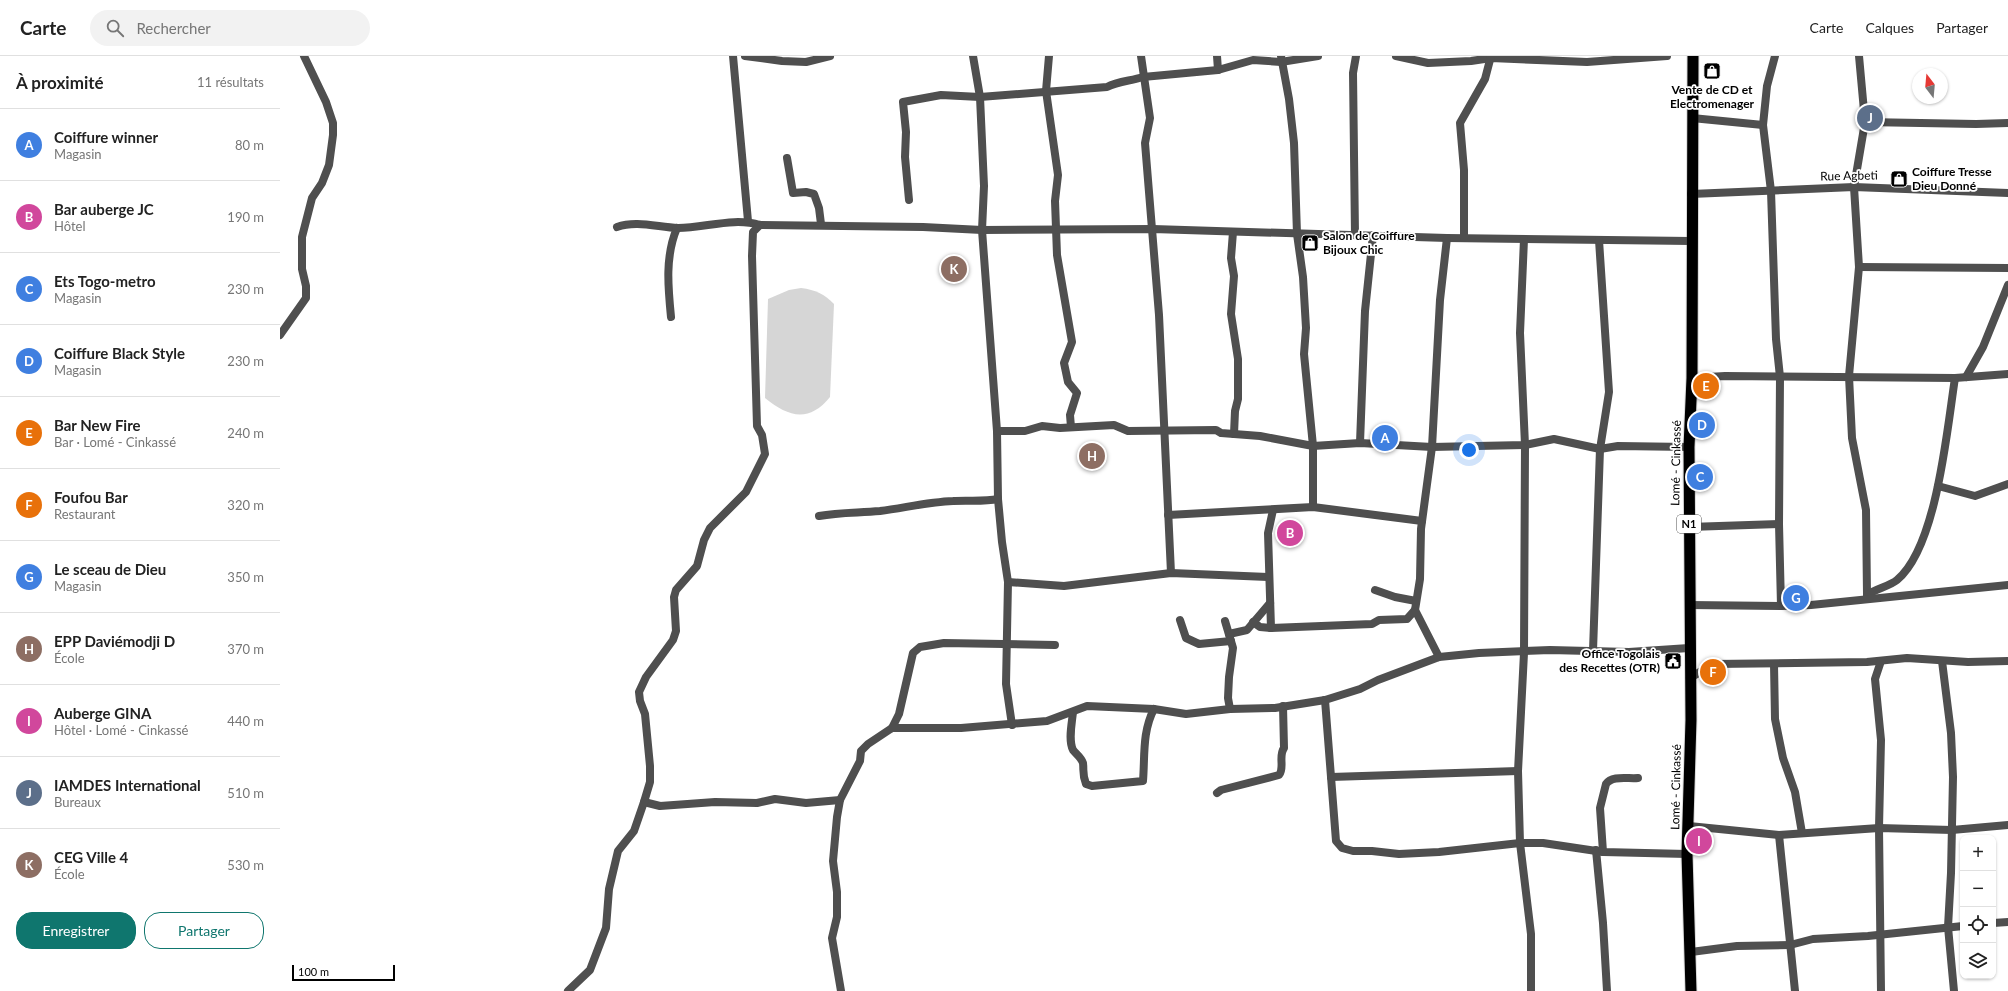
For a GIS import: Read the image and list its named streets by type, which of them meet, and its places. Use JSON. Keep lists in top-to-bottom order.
{
  "streets": {
    "highway": ["Lomé - Cinkassé", "N1"],
    "street": ["Rue Agbeti"]
  },
  "crossings": [
    ["Rue Agbeti", "Lomé - Cinkassé"]
  ],
  "places": {
    "shop": ["Vente de CD et Electromenager", "Coiffure Tresse Dieu Donné", "Salon de Coiffure Bijoux Chic"],
    "public building": ["Office Togolais des Recettes (OTR)"]
  },
  "scale_bar": "100 m",
  "north": "top",
  "page": {
    "header": "Carte",
    "search": "Rechercher",
    "nav": ["Carte", "Calques", "Partager"],
    "heading": ["À proximité", "11 résultats"],
    "pins": [
      "J",
      "K",
      "E",
      "D",
      "A",
      "H",
      "C",
      "B",
      "G",
      "F",
      "I"
    ],
    "list": [
      {
        "mark": "A",
        "name": "Coiffure winner",
        "note": "Magasin",
        "value": "80 m"
      },
      {
        "mark": "B",
        "name": "Bar auberge JC",
        "note": "Hôtel",
        "value": "190 m"
      },
      {
        "mark": "C",
        "name": "Ets Togo-metro",
        "note": "Magasin",
        "value": "230 m"
      },
      {
        "mark": "D",
        "name": "Coiffure Black Style",
        "note": "Magasin",
        "value": "230 m"
      },
      {
        "mark": "E",
        "name": "Bar New Fire",
        "note": "Bar · Lomé - Cinkassé",
        "value": "240 m"
      },
      {
        "mark": "F",
        "name": "Foufou Bar",
        "note": "Restaurant",
        "value": "320 m"
      },
      {
        "mark": "G",
        "name": "Le sceau de Dieu",
        "note": "Magasin",
        "value": "350 m"
      },
      {
        "mark": "H",
        "name": "EPP Daviémodji D",
        "note": "École",
        "value": "370 m"
      },
      {
        "mark": "I",
        "name": "Auberge GINA",
        "note": "Hôtel · Lomé - Cinkassé",
        "value": "440 m"
      },
      {
        "mark": "J",
        "name": "IAMDES International",
        "note": "Bureaux",
        "value": "510 m"
      },
      {
        "mark": "K",
        "name": "CEG Ville 4",
        "note": "École",
        "value": "530 m"
      }
    ],
    "map_buttons": ["+", "−"],
    "buttons": ["Enregistrer", "Partager"],
    "scale": "100 m"
  }
}
